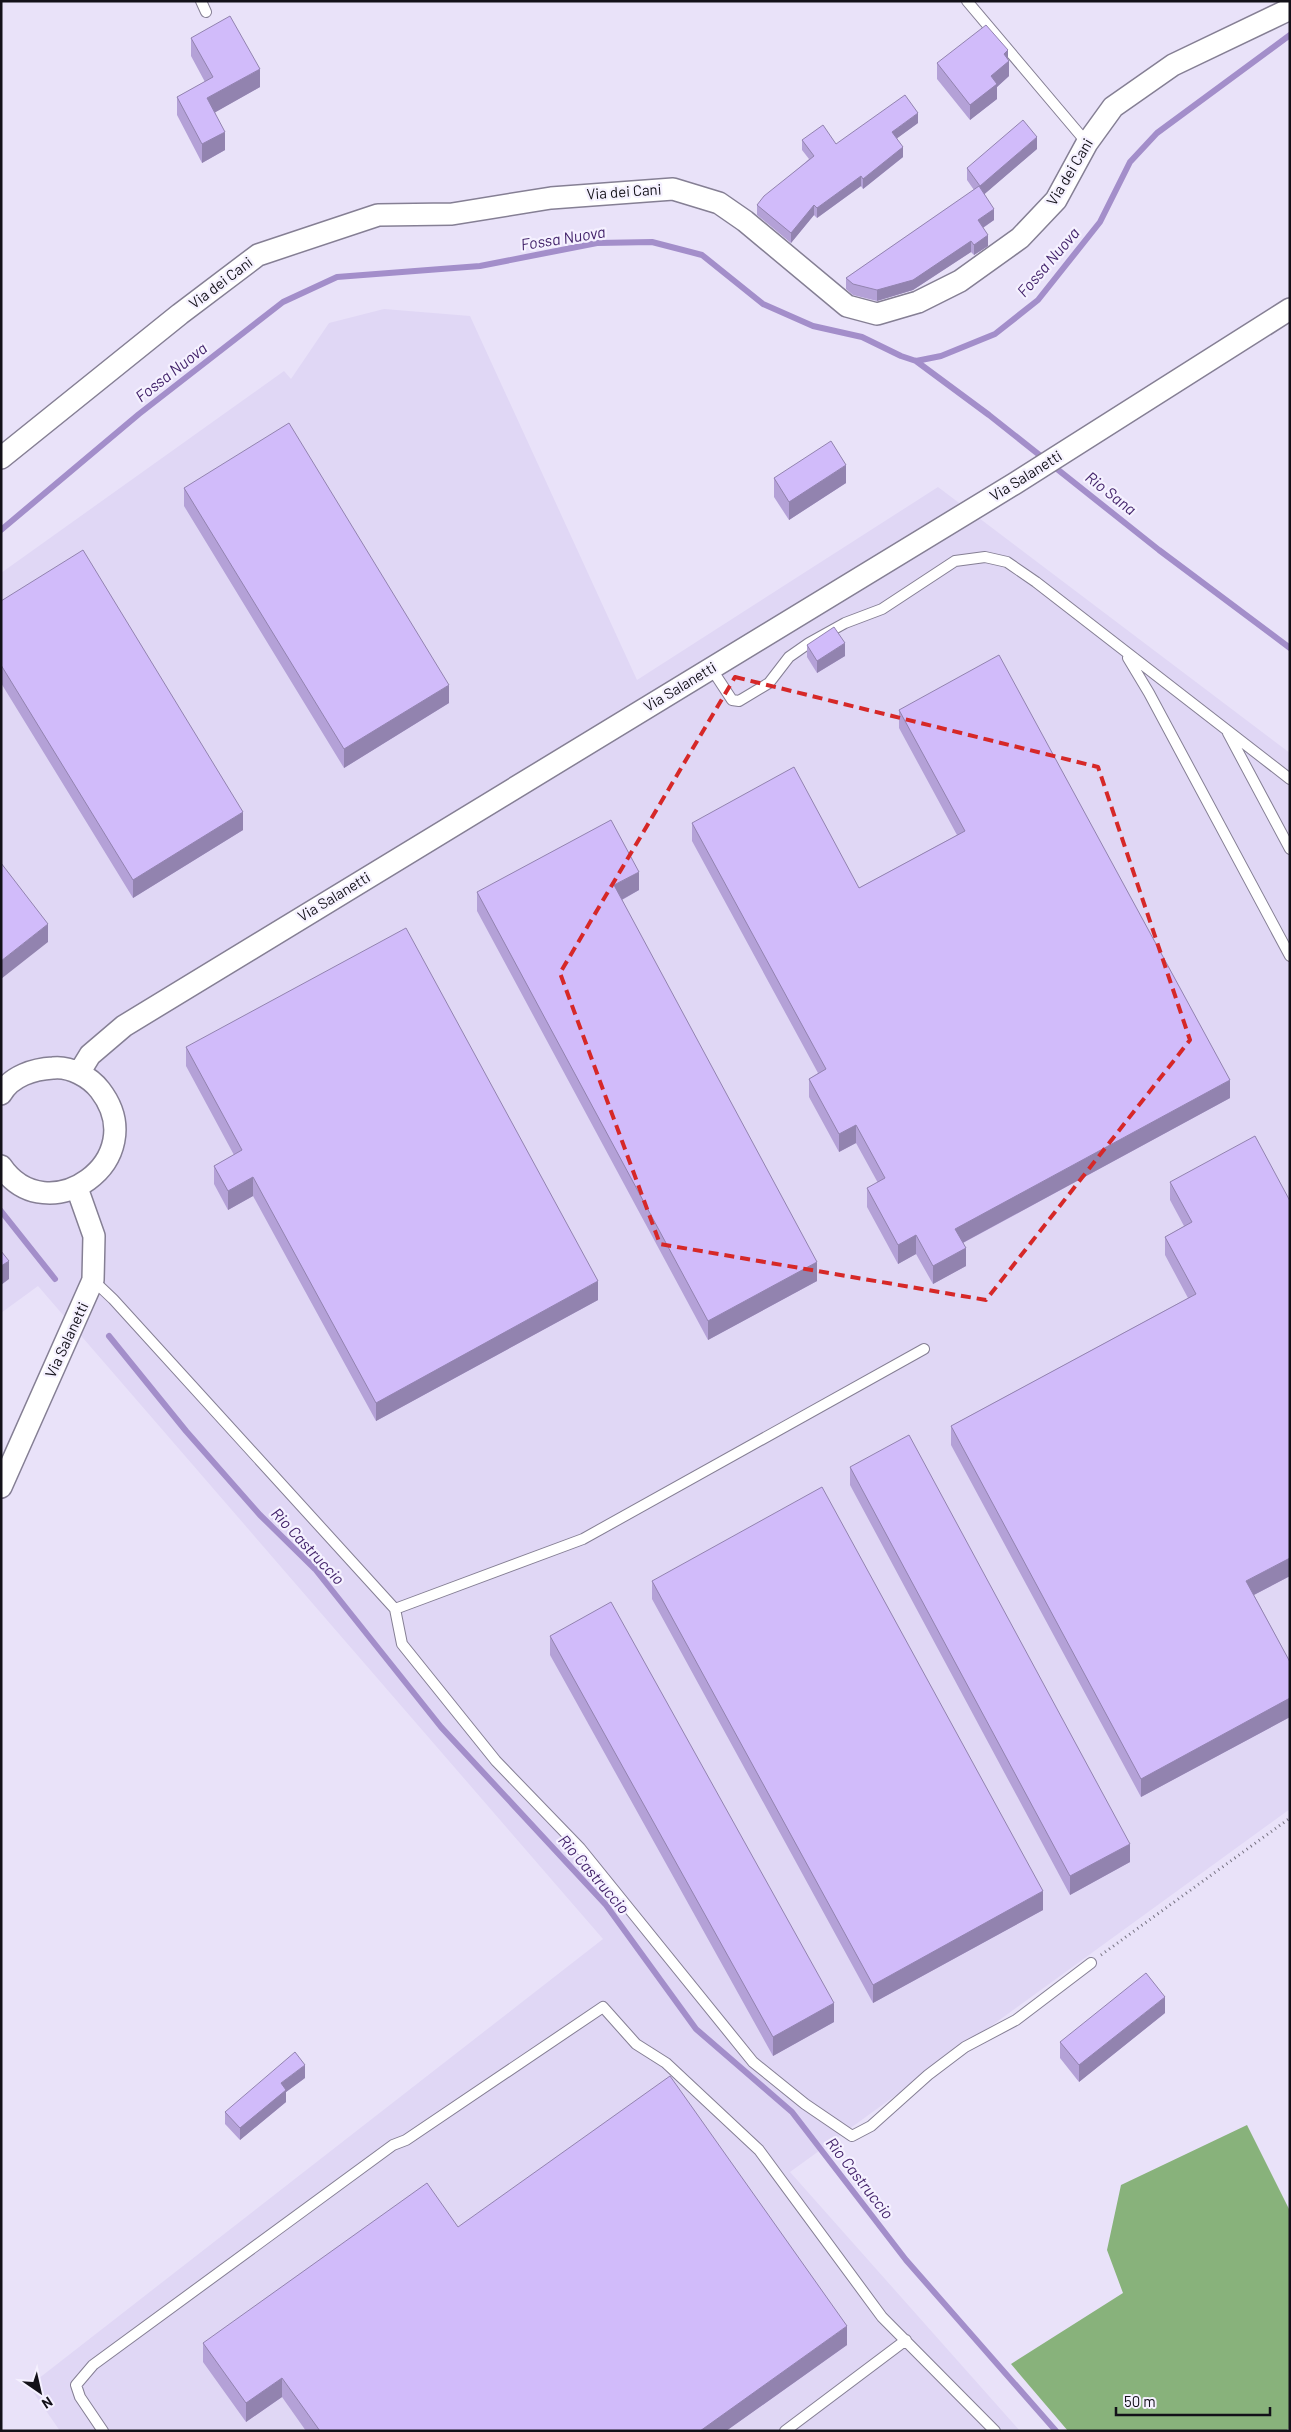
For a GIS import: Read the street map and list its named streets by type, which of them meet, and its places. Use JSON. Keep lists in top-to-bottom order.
{
  "streets": {
    "street": ["Via dei Cani", "Via Salanetti"]
  },
  "water": ["Fossa Nuova", "Rio Sana", "Rio Castruccio"],
  "scale_bar": "50 m",
  "north": "bottom right"
}
